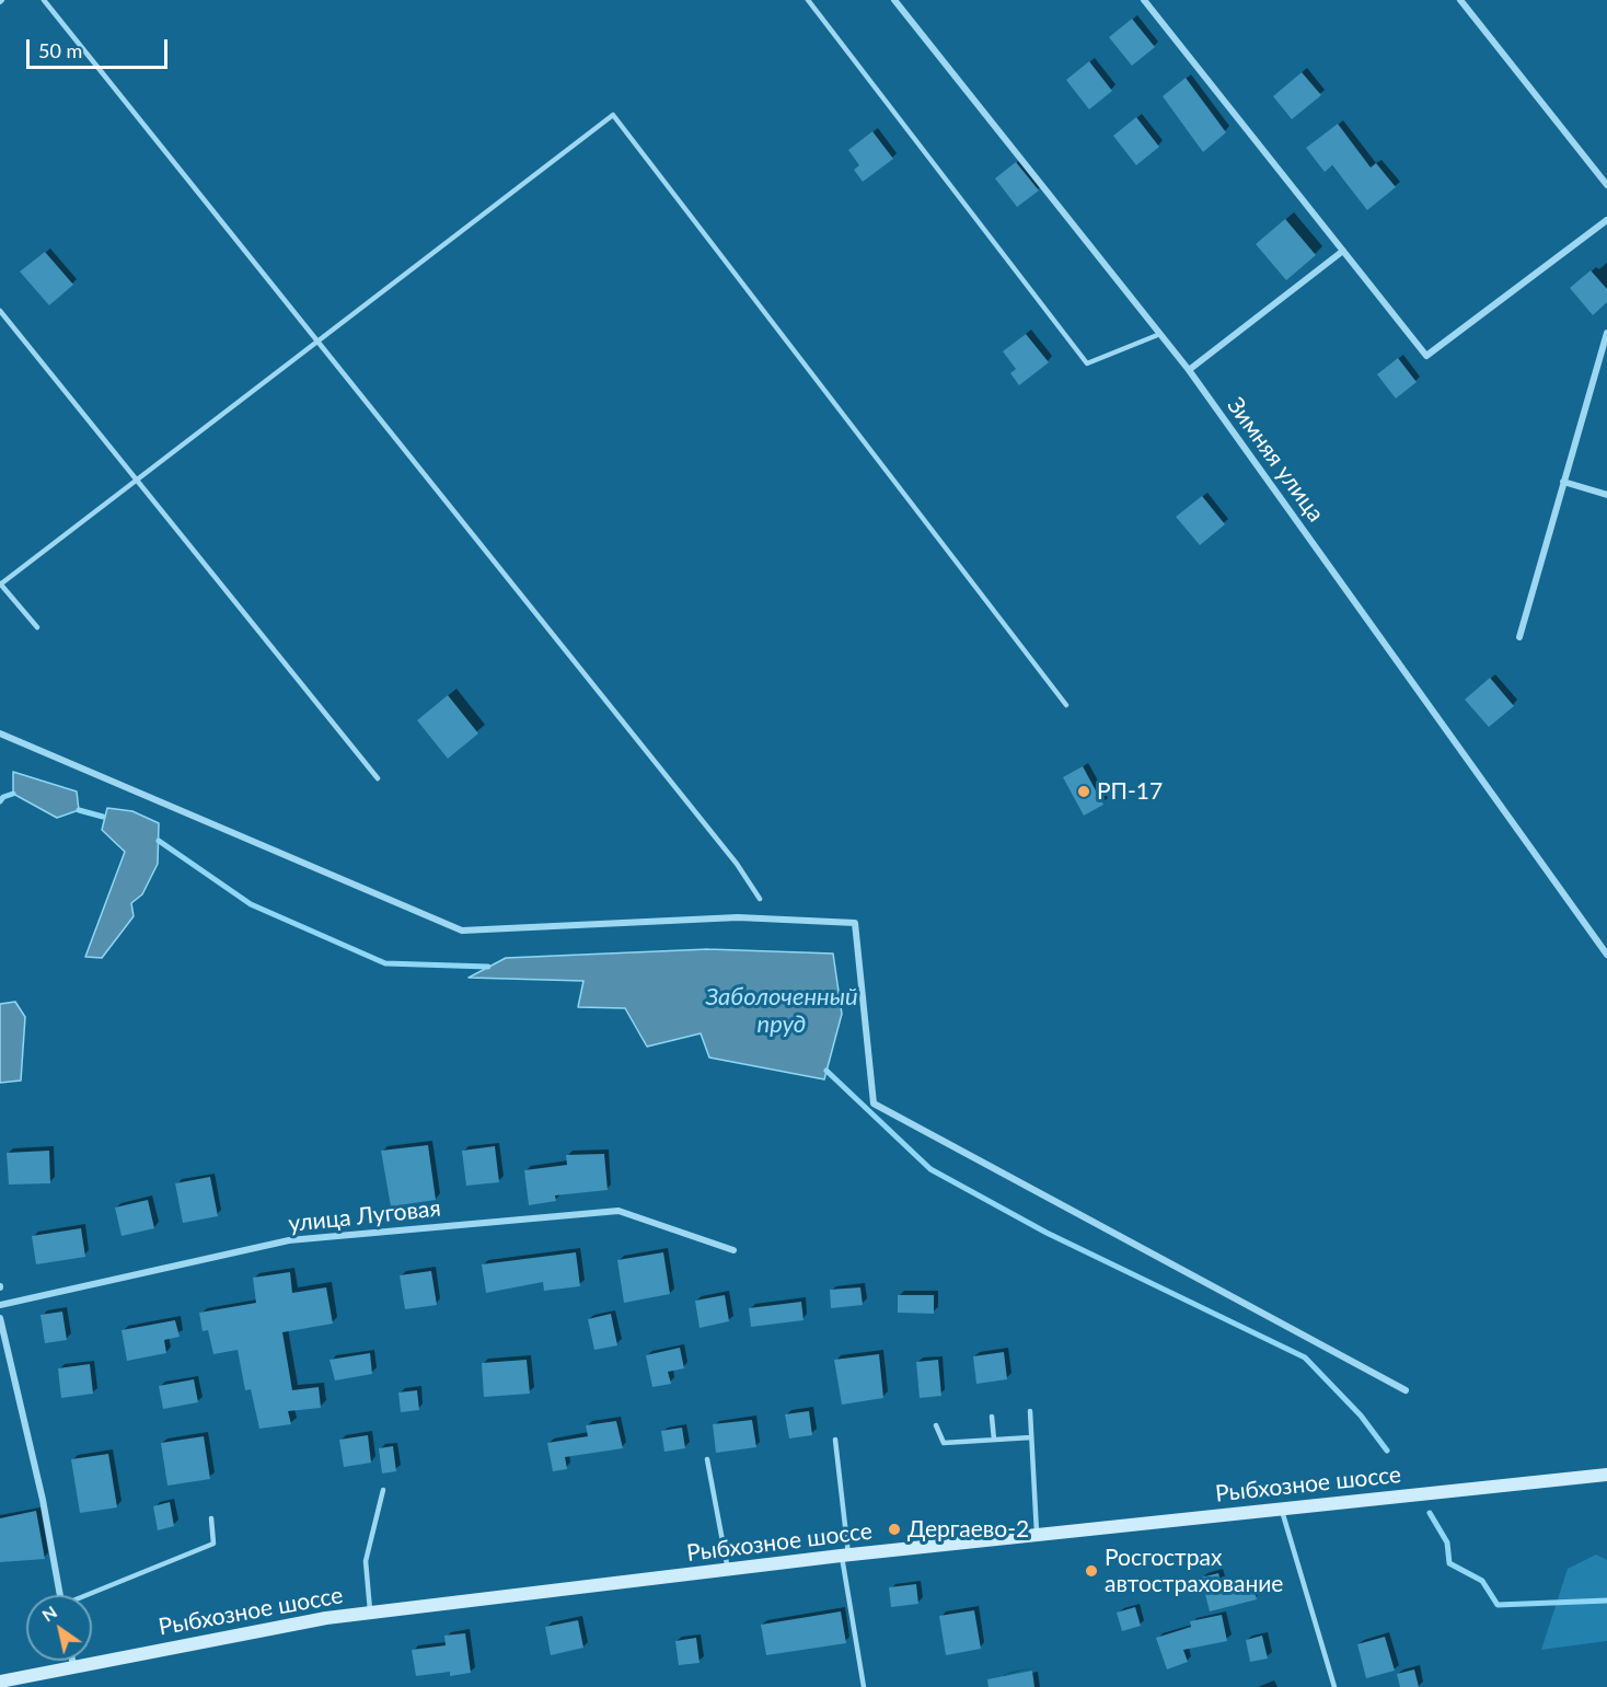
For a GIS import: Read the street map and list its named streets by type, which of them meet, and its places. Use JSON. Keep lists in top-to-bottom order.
{
  "streets": {
    "main road": ["Рыбхозное шоссе"],
    "street": ["Зимняя улица", "улица Луговая"]
  },
  "water": ["Заболоченный пруд"],
  "places": ["РП-17", "Дергаево-2", "Росгострах автострахование"],
  "scale_bar": "50 m",
  "north": "top left"
}
